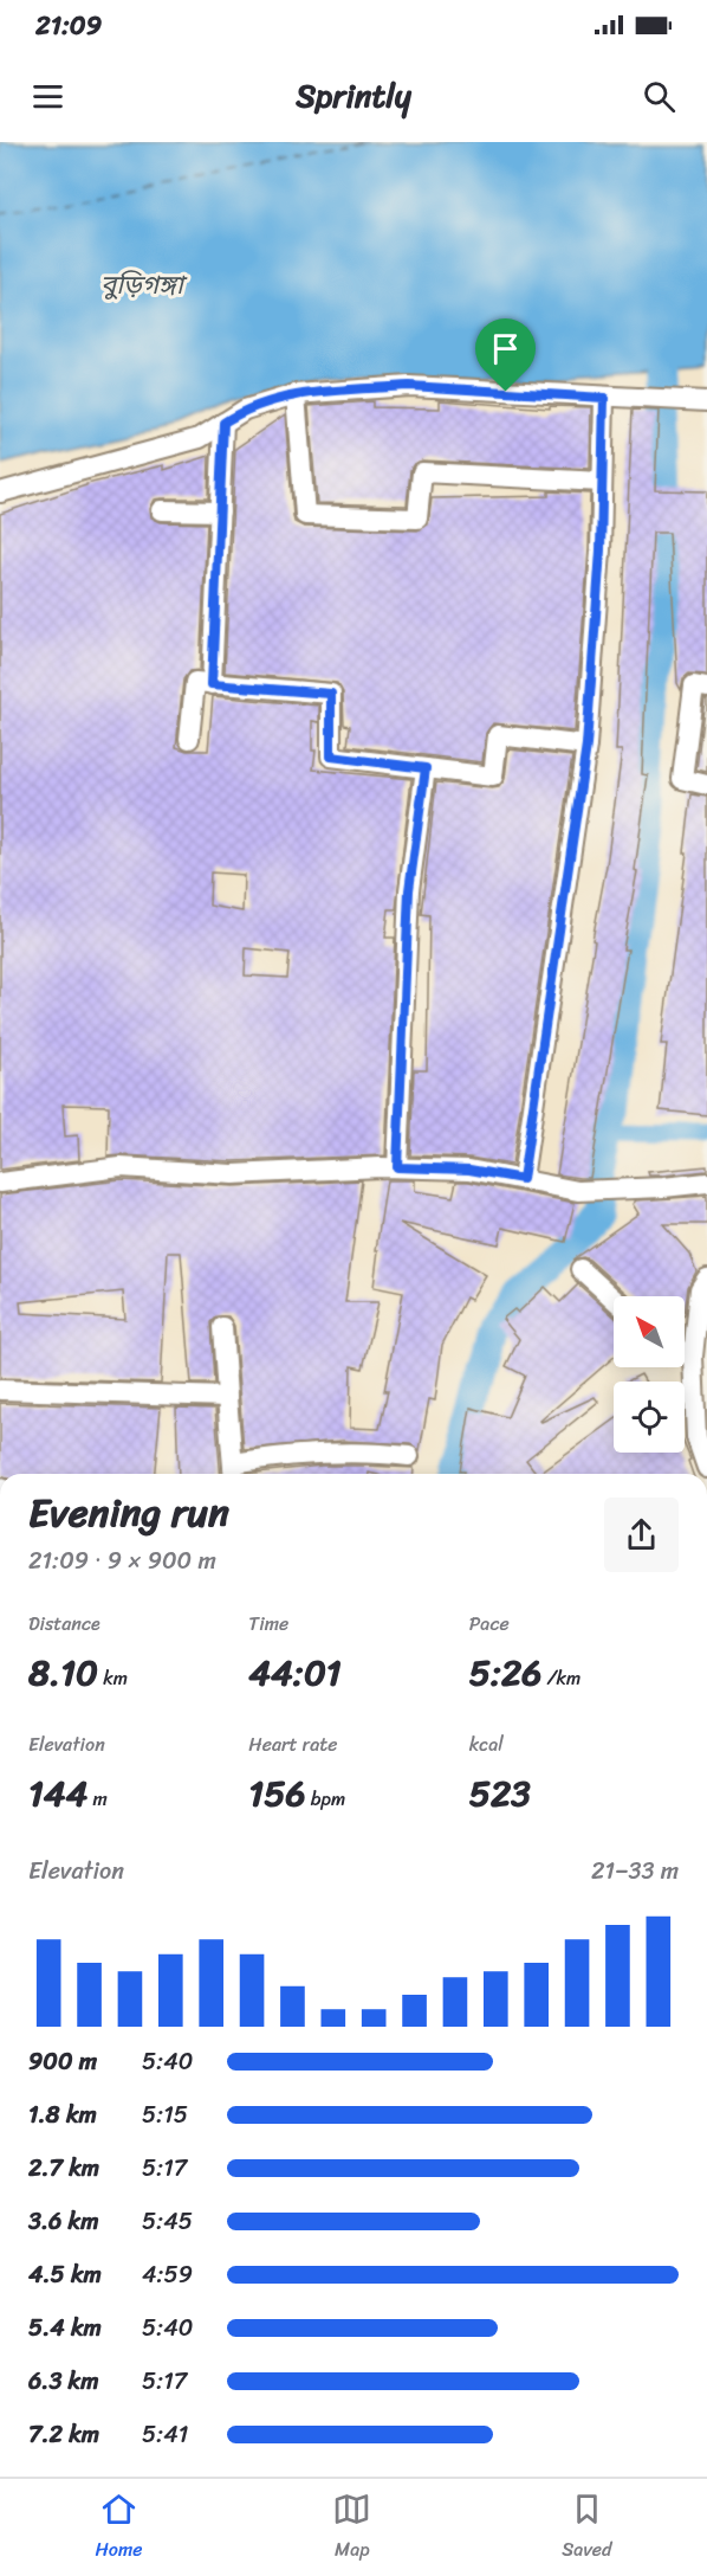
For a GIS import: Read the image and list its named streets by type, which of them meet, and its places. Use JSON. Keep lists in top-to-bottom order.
{
  "water": ["বুড়িগঙ্গা"],
  "north": "top left",
  "page": {
    "status": "21:09",
    "header": "Sprintly",
    "heading": ["Evening run", "21:09 · 9 × 900 m"],
    "stats": [
      ["Distance", "8.10 km"],
      ["Time", "44:01"],
      ["Pace", "5:26 /km"],
      ["Elevation", "144 m"],
      ["Heart rate", "156 bpm"],
      ["kcal", "523"]
    ],
    "chart": ["Elevation", "21–33 m"],
    "list": [
      {
        "name": "900 m",
        "note": "5:40"
      },
      {
        "name": "1.8 km",
        "note": "5:15"
      },
      {
        "name": "2.7 km",
        "note": "5:17"
      },
      {
        "name": "3.6 km",
        "note": "5:45"
      },
      {
        "name": "4.5 km",
        "note": "4:59"
      },
      {
        "name": "5.4 km",
        "note": "5:40"
      },
      {
        "name": "6.3 km",
        "note": "5:17"
      },
      {
        "name": "7.2 km",
        "note": "5:41"
      }
    ],
    "tabs": ["Home", "Map", "Saved"]
  }
}
